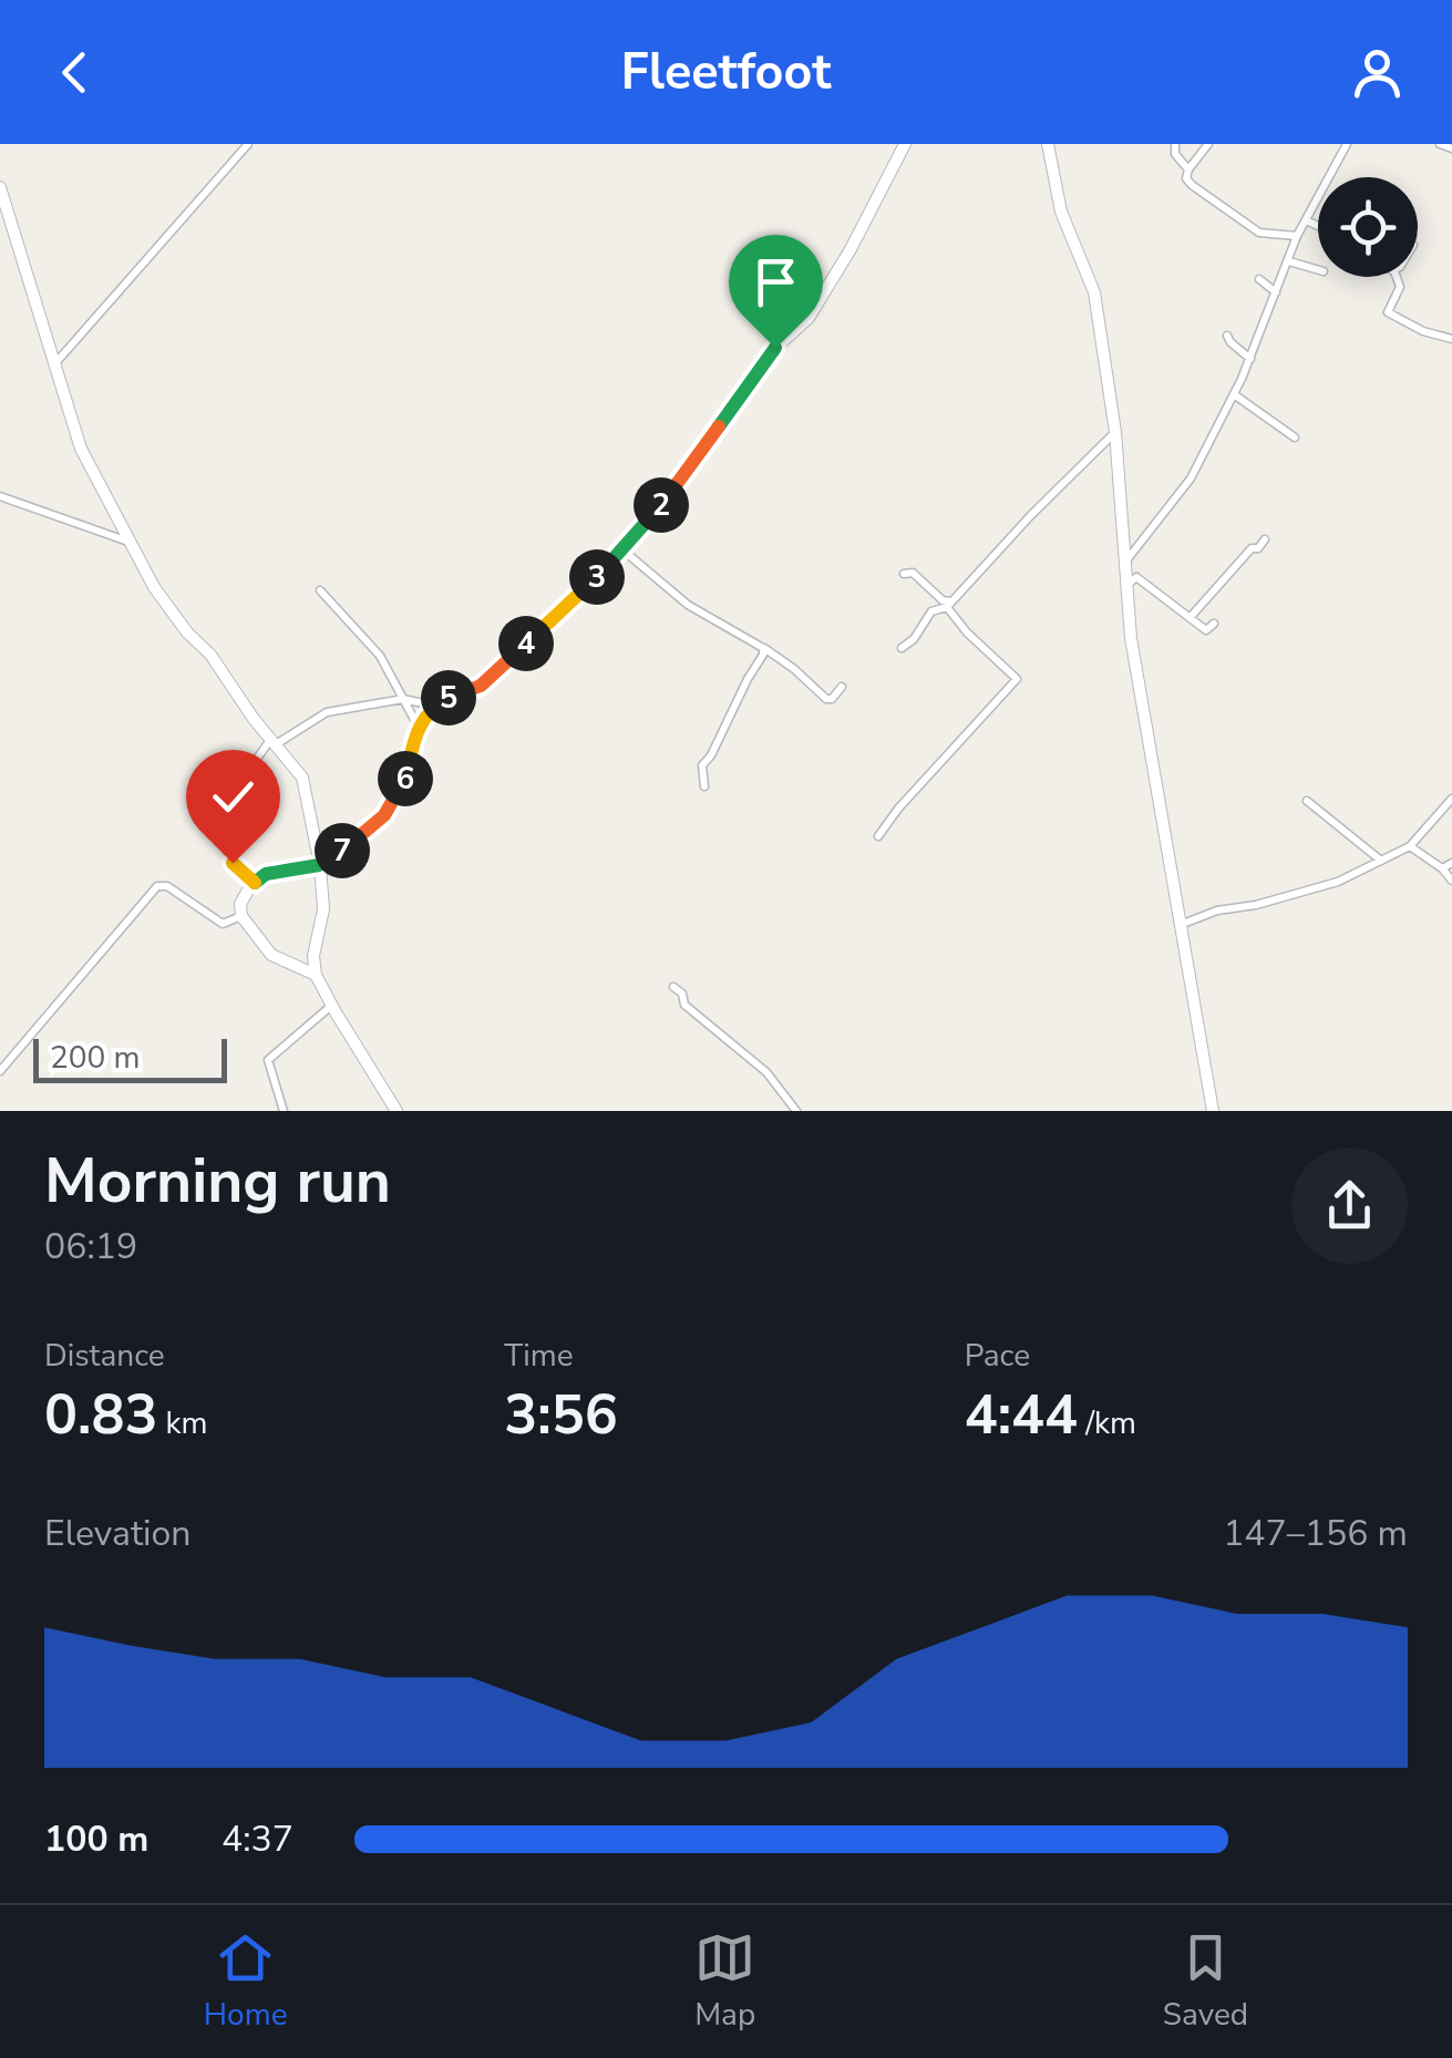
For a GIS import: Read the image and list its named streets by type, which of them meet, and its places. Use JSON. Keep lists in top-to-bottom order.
{
  "scale_bar": "200 m",
  "page": {
    "header": "Fleetfoot",
    "pins": [
      "2",
      "3",
      "4",
      "5",
      "6",
      "7"
    ],
    "scale": "200 m",
    "heading": ["Morning run", "06:19"],
    "stats": [
      ["Distance", "0.83 km"],
      ["Time", "3:56"],
      ["Pace", "4:44 /km"]
    ],
    "chart": ["Elevation", "147–156 m"],
    "list": [
      {
        "name": "100 m",
        "note": "4:37"
      }
    ],
    "tabs": ["Home", "Map", "Saved"]
  }
}
